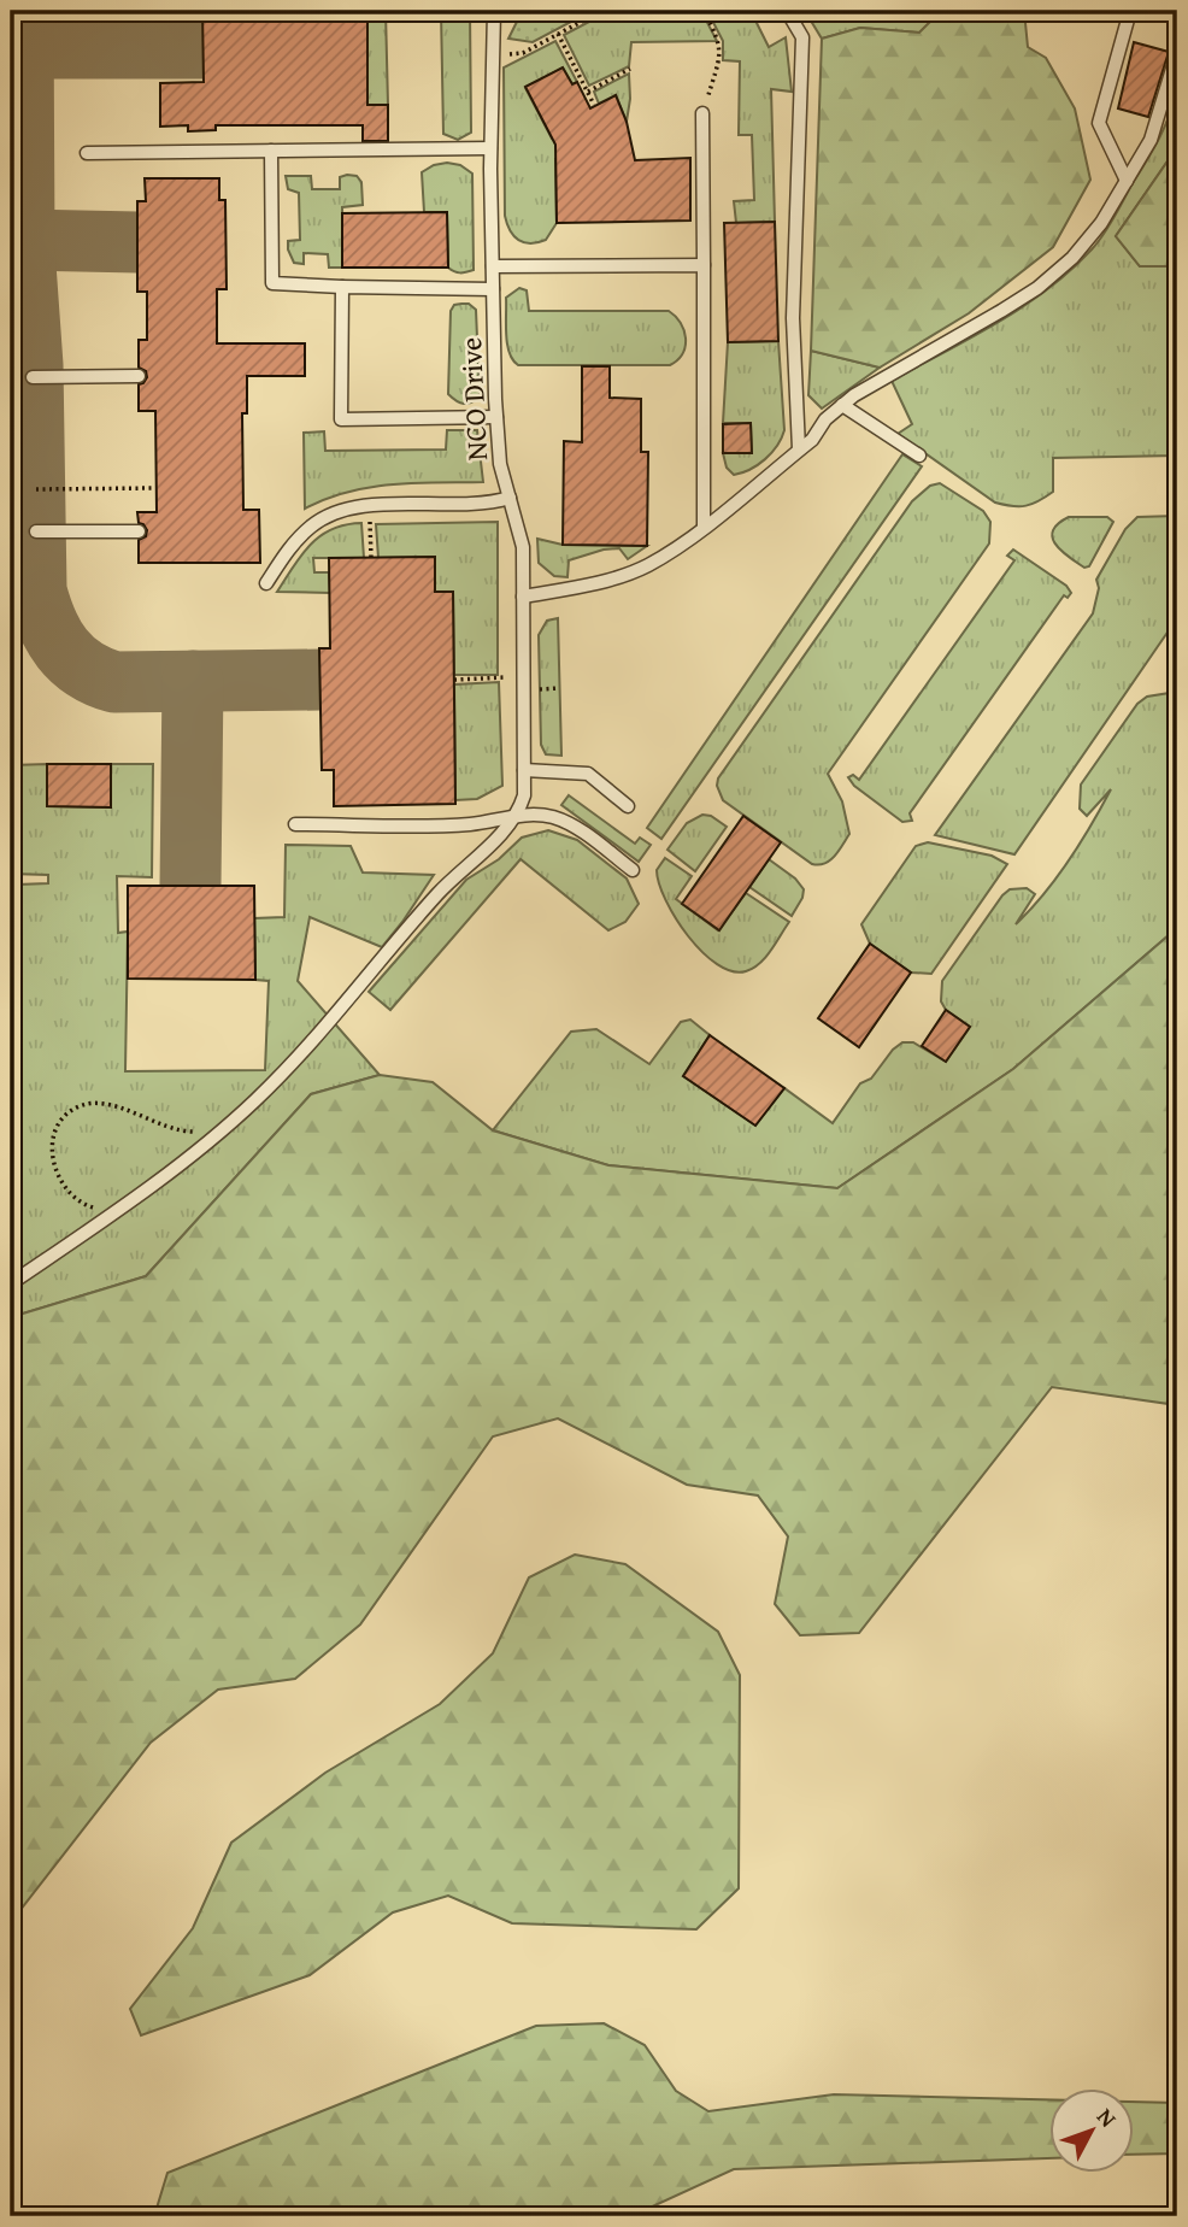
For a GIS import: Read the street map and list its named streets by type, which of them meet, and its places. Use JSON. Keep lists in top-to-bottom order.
{
  "streets": {
    "lane": ["NCO Drive"]
  },
  "north": "top right"
}
